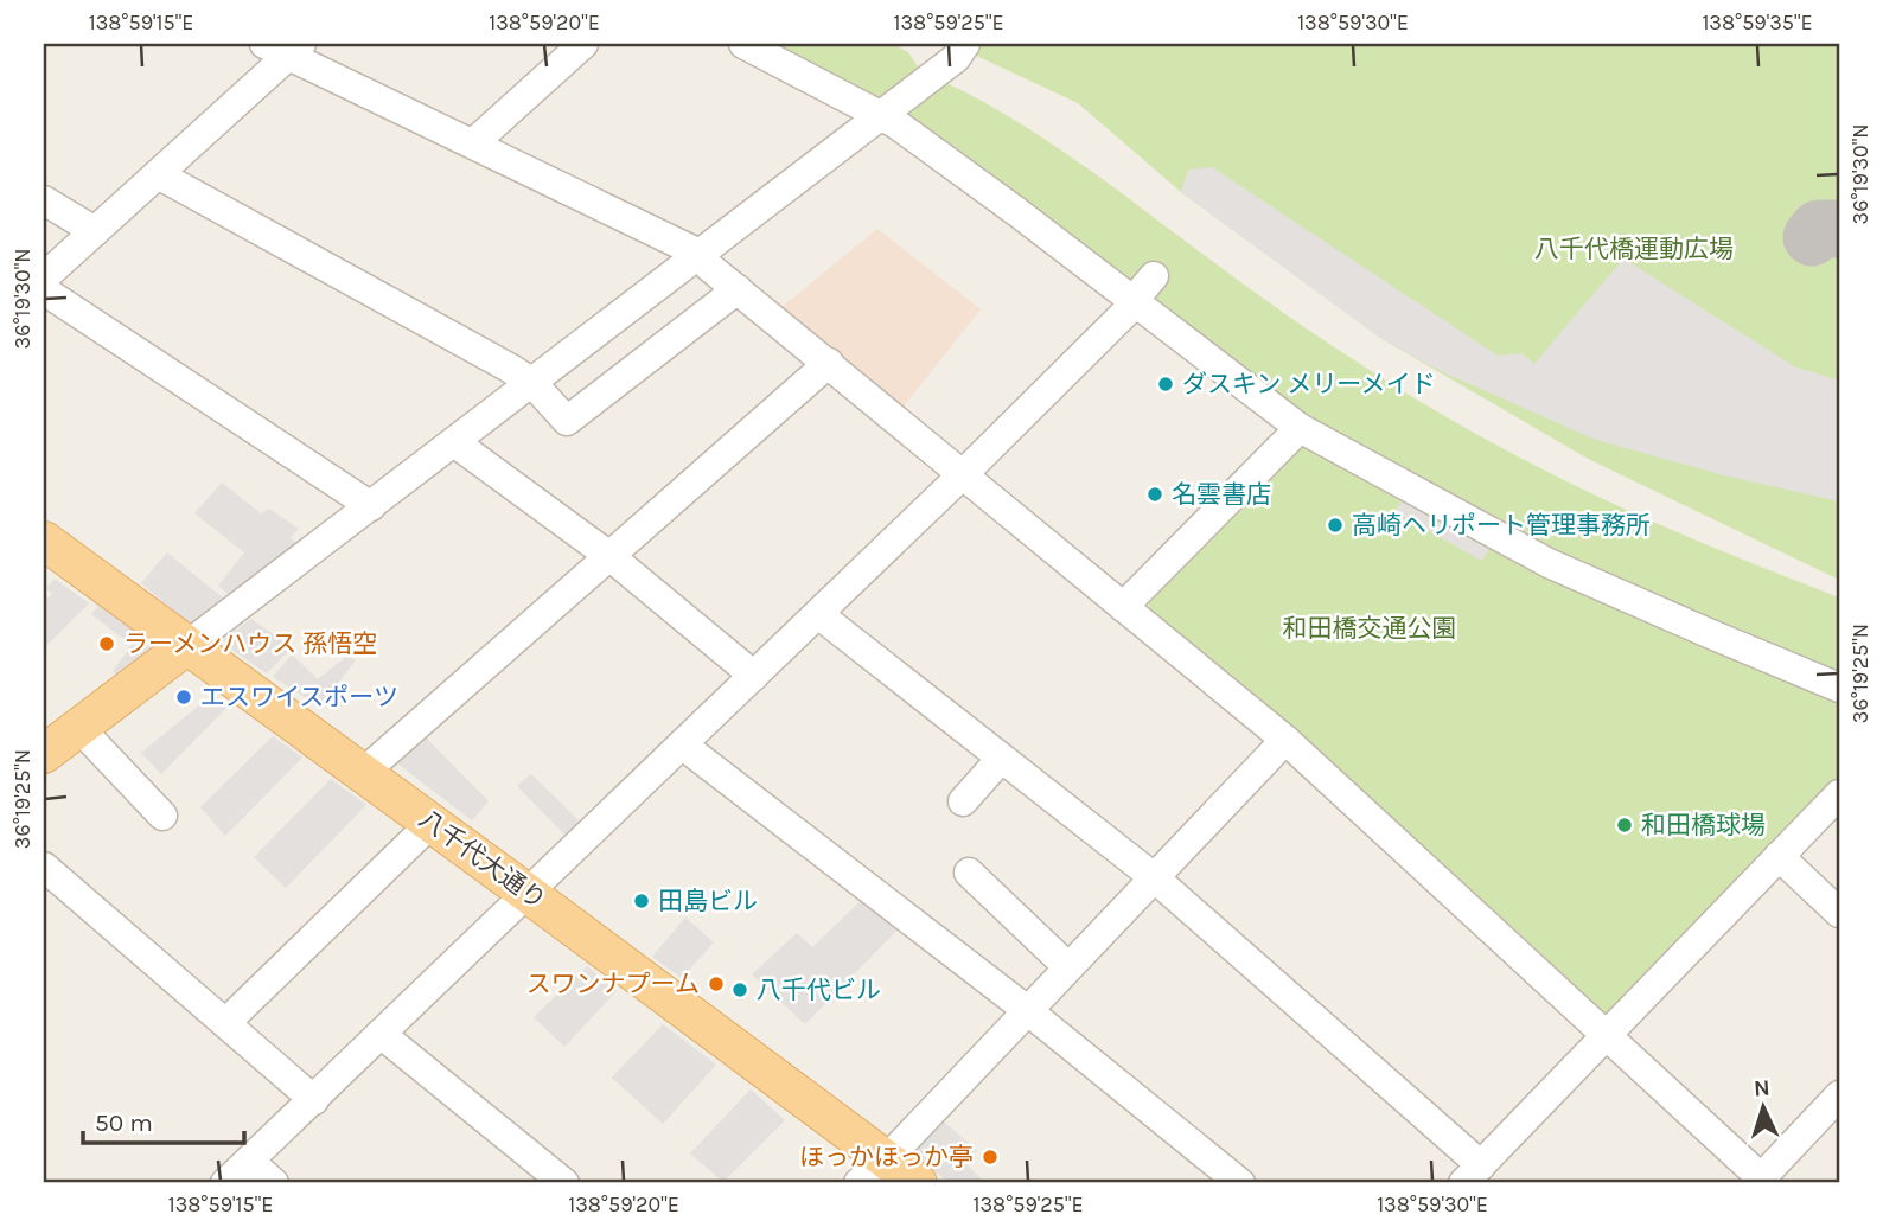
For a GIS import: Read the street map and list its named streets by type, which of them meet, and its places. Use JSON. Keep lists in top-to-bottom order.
{
  "streets": {
    "main road": ["八千代大通り"]
  },
  "parks": ["八千代橋運動広場", "和田橋交通公園"],
  "places": [
    "ダスキン メリーメイド",
    "名雲書店",
    "高崎ヘリポート管理事務所",
    "ラーメンハウス 孫悟空",
    "エスワイスポーツ",
    "和田橋球場",
    "田島ビル",
    "スワンナプーム",
    "八千代ビル",
    "ほっかほっか亭"
  ],
  "scale_bar": "50 m",
  "north": "top",
  "coordinates": [
    "138°59'15\"E",
    "138°59'20\"E",
    "138°59'25\"E",
    "138°59'30\"E",
    "138°59'35\"E",
    "36°19'30\"N",
    "36°19'25\"N"
  ]
}
